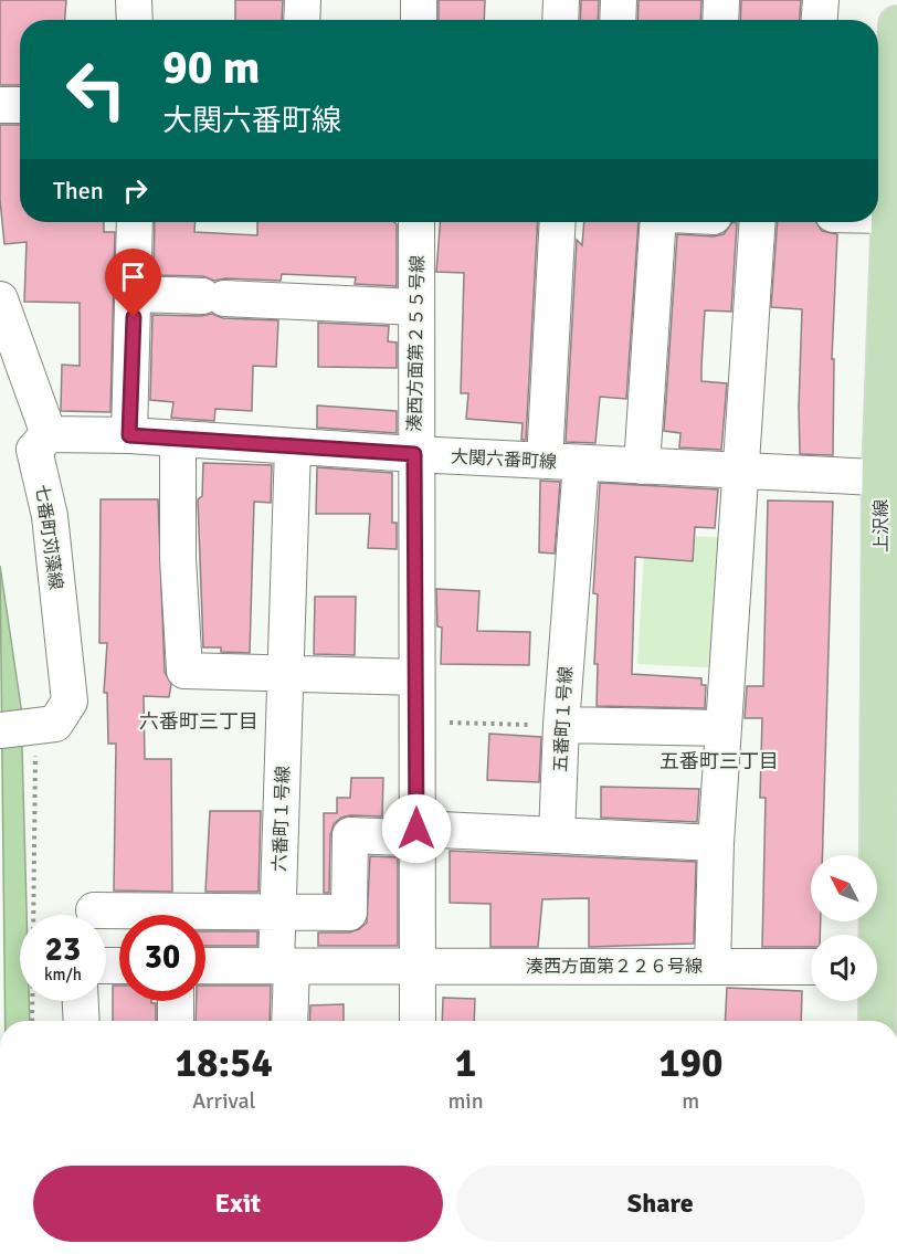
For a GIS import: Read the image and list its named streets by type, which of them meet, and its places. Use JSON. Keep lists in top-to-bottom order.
{
  "streets": {
    "main road": ["上沢線"],
    "street": [
      "湊西方面第２５５号線",
      "大関六番町線",
      "七番町苅藻線",
      "五番町１号線",
      "六番町１号線",
      "湊西方面第２２６号線"
    ]
  },
  "crossings": [
    ["湊西方面第２５５号線", "大関六番町線"],
    ["湊西方面第２５５号線", "湊西方面第２２６号線"],
    ["大関六番町線", "上沢線"],
    ["大関六番町線", "七番町苅藻線"],
    ["大関六番町線", "五番町１号線"],
    ["大関六番町線", "六番町１号線"],
    ["大関六番町線", "湊西方面第２２６号線"],
    ["六番町１号線", "湊西方面第２２６号線"]
  ],
  "districts": ["六番町三丁目", "五番町三丁目"],
  "north": "top left",
  "page": {
    "turn": ["90 m", "大関六番町線"],
    "then": "Then",
    "speed": "23 km/h",
    "limit": "30",
    "eta": [
      "18:54",
      "Arrival",
      "1",
      "min",
      "190",
      "m"
    ],
    "buttons": ["Exit", "Share"]
  }
}
